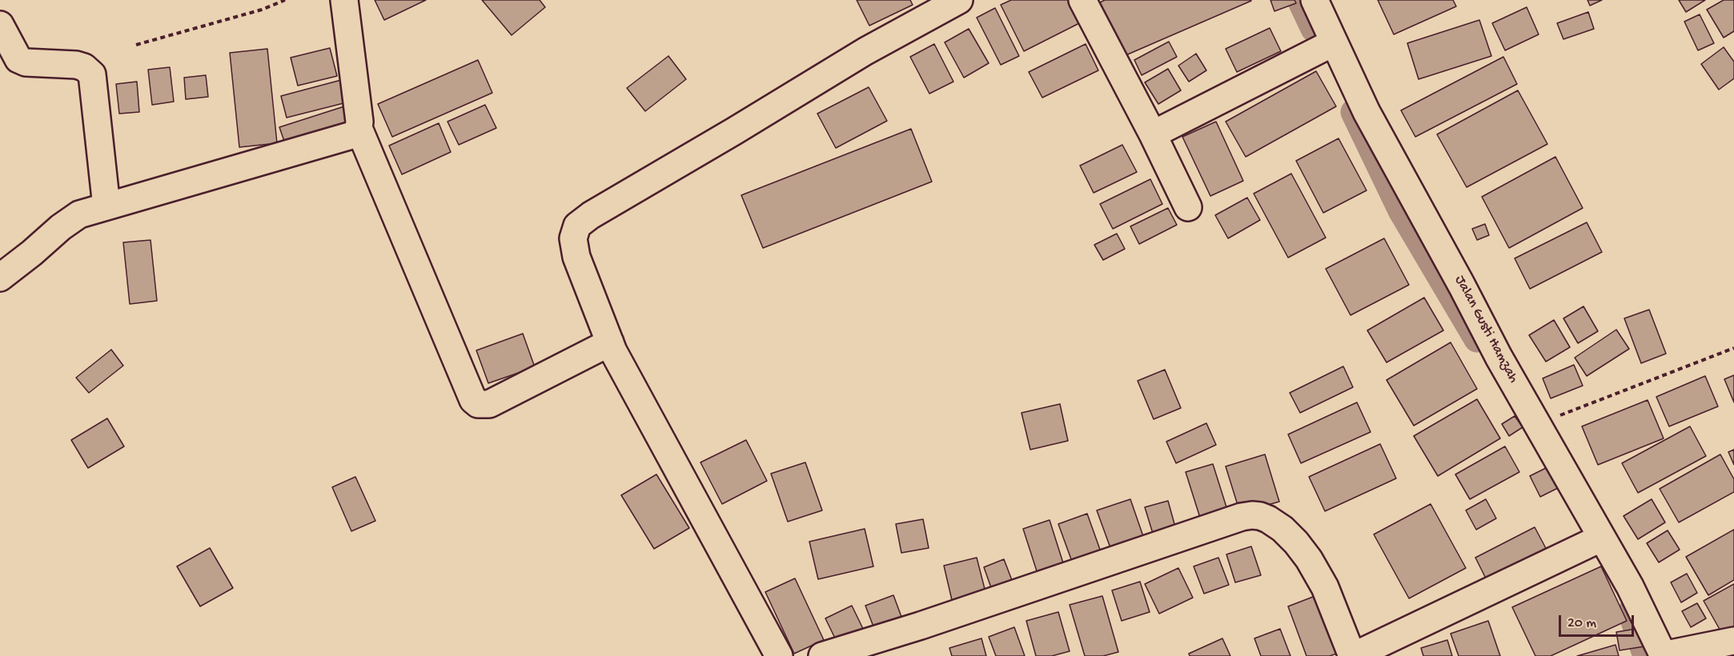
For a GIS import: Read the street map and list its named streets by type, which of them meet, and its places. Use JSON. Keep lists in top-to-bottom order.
{
  "streets": {
    "street": ["Jalan Gusti Hamzah"]
  },
  "scale_bar": "20 m"
}
